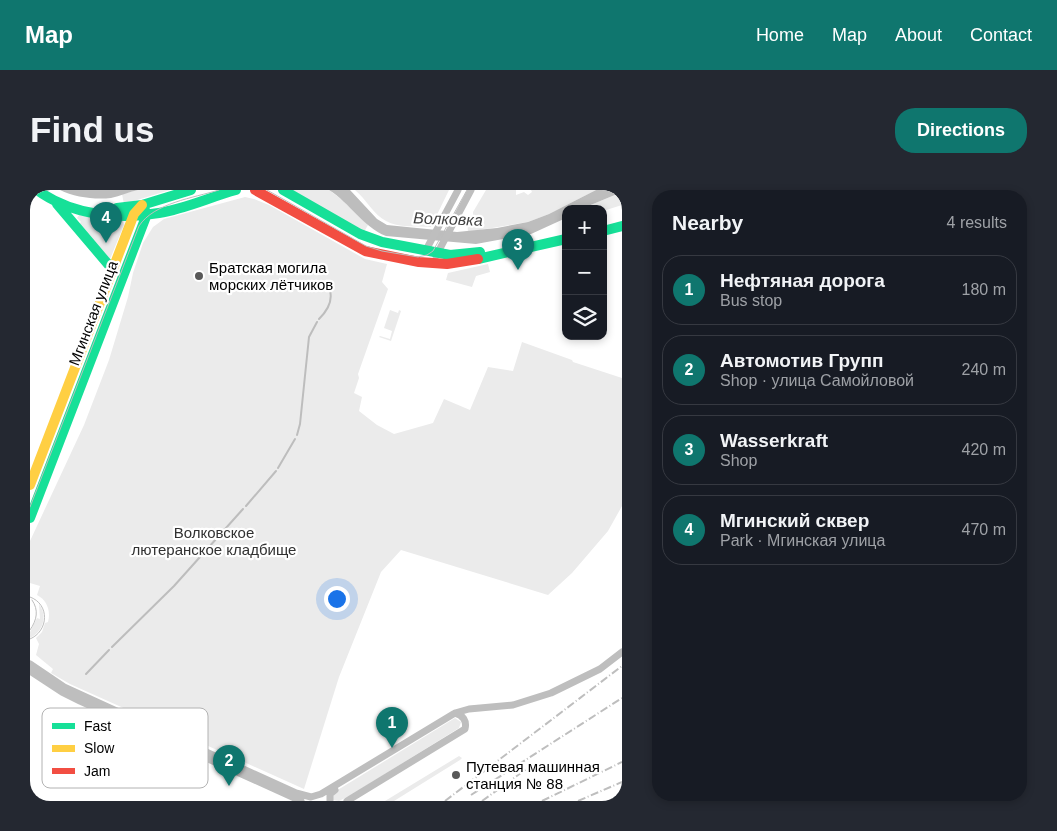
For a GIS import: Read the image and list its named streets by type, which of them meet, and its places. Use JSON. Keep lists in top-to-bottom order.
{
  "streets": {
    "street": ["Мгинская улица"]
  },
  "water": ["Волковка"],
  "parks": ["Волковское лютеранское кладбище"],
  "places": ["Братская могила морских лётчиков", "Путевая машинная станция № 88"],
  "legend": ["Fast", "Slow", "Jam"],
  "page": {
    "header": "Map",
    "nav": [
      "Home",
      "Map",
      "About",
      "Contact"
    ],
    "buttons": "Directions",
    "title": "Find us",
    "heading": ["Nearby", "4 results"],
    "pins": [
      "4",
      "3",
      "1",
      "2"
    ],
    "map_buttons": ["+", "−"],
    "list": [
      {
        "mark": "1",
        "name": "Нефтяная дорога",
        "note": "Bus stop",
        "value": "180 m"
      },
      {
        "mark": "2",
        "name": "Автомотив Групп",
        "note": "Shop · улица Самойловой",
        "value": "240 m"
      },
      {
        "mark": "3",
        "name": "Wasserkraft",
        "note": "Shop",
        "value": "420 m"
      },
      {
        "mark": "4",
        "name": "Мгинский сквер",
        "note": "Park · Мгинская улица",
        "value": "470 m"
      }
    ]
  }
}
